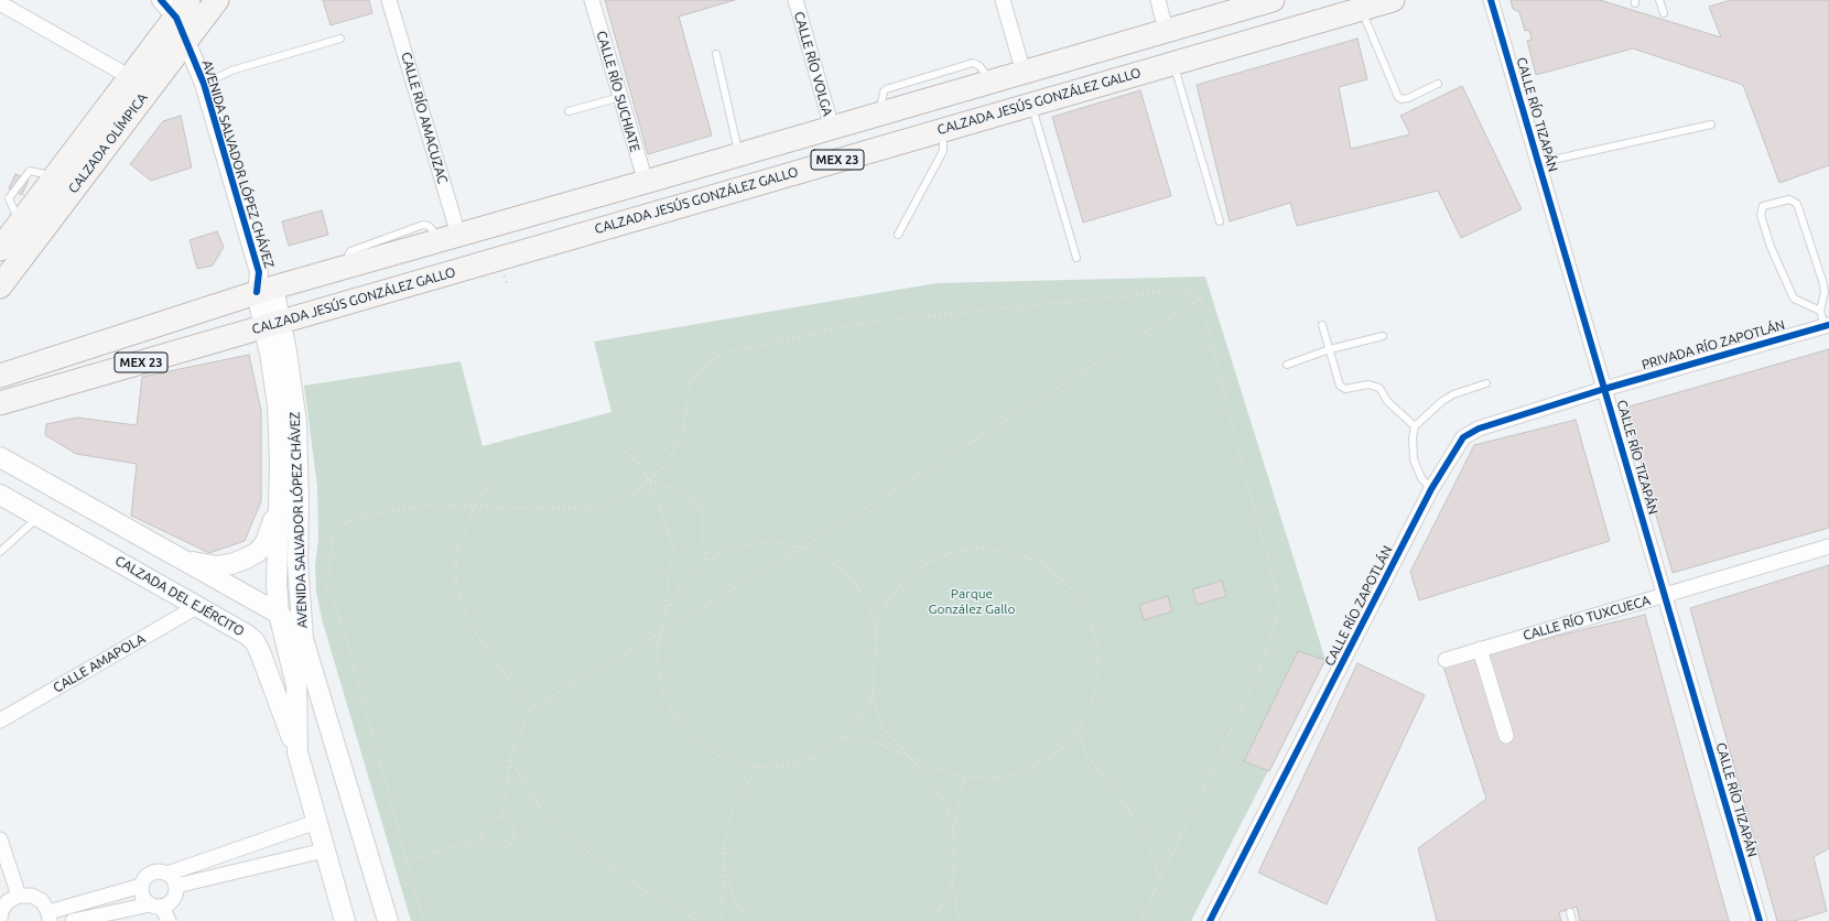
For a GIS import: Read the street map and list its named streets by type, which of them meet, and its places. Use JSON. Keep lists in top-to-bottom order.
{
  "streets": {
    "main road": [
      "CALZADA JESÚS GONZÁLEZ GALLO",
      "CALZADA OLÍMPICA",
      "MEX 23",
      "AVENIDA SALVADOR LÓPEZ CHÁVEZ",
      "CALZADA DEL EJÉRCITO"
    ],
    "street": [
      "CALLE RÍO VOLGA",
      "CALLE RÍO SUCHIATE",
      "CALLE RÍO TIZAPÁN",
      "CALLE RÍO AMACUZAC",
      "PRIVADA RÍO ZAPOTLÁN",
      "CALLE RÍO ZAPOTLÁN",
      "CALLE RÍO TUXCUECA",
      "CALLE AMAPOLA"
    ]
  },
  "crossings": [
    ["CALLE RÍO VOLGA", "MEX 23"],
    ["CALLE RÍO SUCHIATE", "MEX 23"],
    ["CALZADA JESÚS GONZÁLEZ GALLO", "AVENIDA SALVADOR LÓPEZ CHÁVEZ"],
    ["CALLE RÍO TIZAPÁN", "PRIVADA RÍO ZAPOTLÁN"],
    ["CALLE RÍO TIZAPÁN", "CALLE RÍO ZAPOTLÁN"],
    ["CALLE RÍO TIZAPÁN", "CALLE RÍO TUXCUECA"],
    ["CALLE RÍO AMACUZAC", "MEX 23"],
    ["CALZADA OLÍMPICA", "AVENIDA SALVADOR LÓPEZ CHÁVEZ"],
    ["MEX 23", "AVENIDA SALVADOR LÓPEZ CHÁVEZ"],
    ["AVENIDA SALVADOR LÓPEZ CHÁVEZ", "CALZADA DEL EJÉRCITO"],
    ["PRIVADA RÍO ZAPOTLÁN", "CALLE RÍO ZAPOTLÁN"],
    ["CALZADA DEL EJÉRCITO", "CALLE AMAPOLA"]
  ],
  "parks": ["Parque González Gallo"]
}
